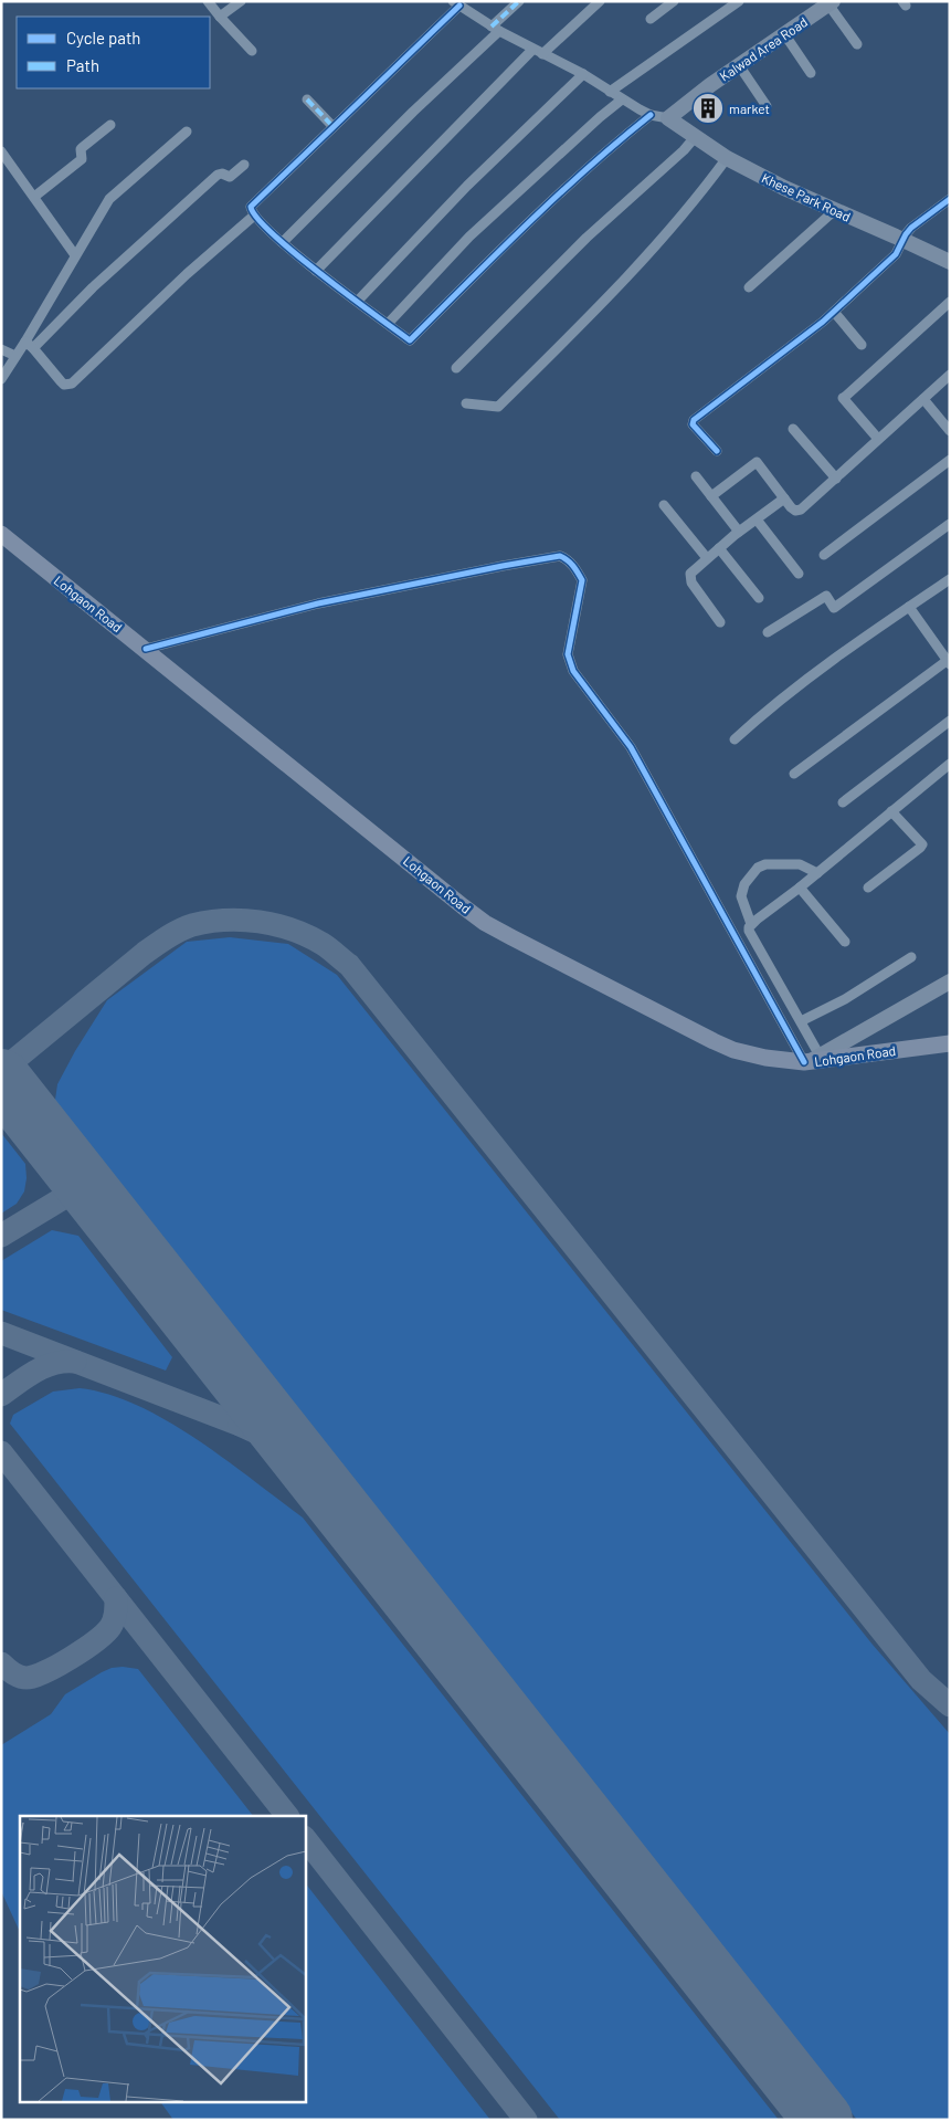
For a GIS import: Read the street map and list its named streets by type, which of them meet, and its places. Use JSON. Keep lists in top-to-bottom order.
{
  "streets": {
    "main road": ["Lohgaon Road"],
    "street": ["Kalwad Area Road", "Khese Park Road"]
  },
  "crossings": [
    ["Kalwad Area Road", "Khese Park Road"]
  ],
  "places": {
    "building": ["market"]
  },
  "legend": ["Cycle path", "Path"]
}
